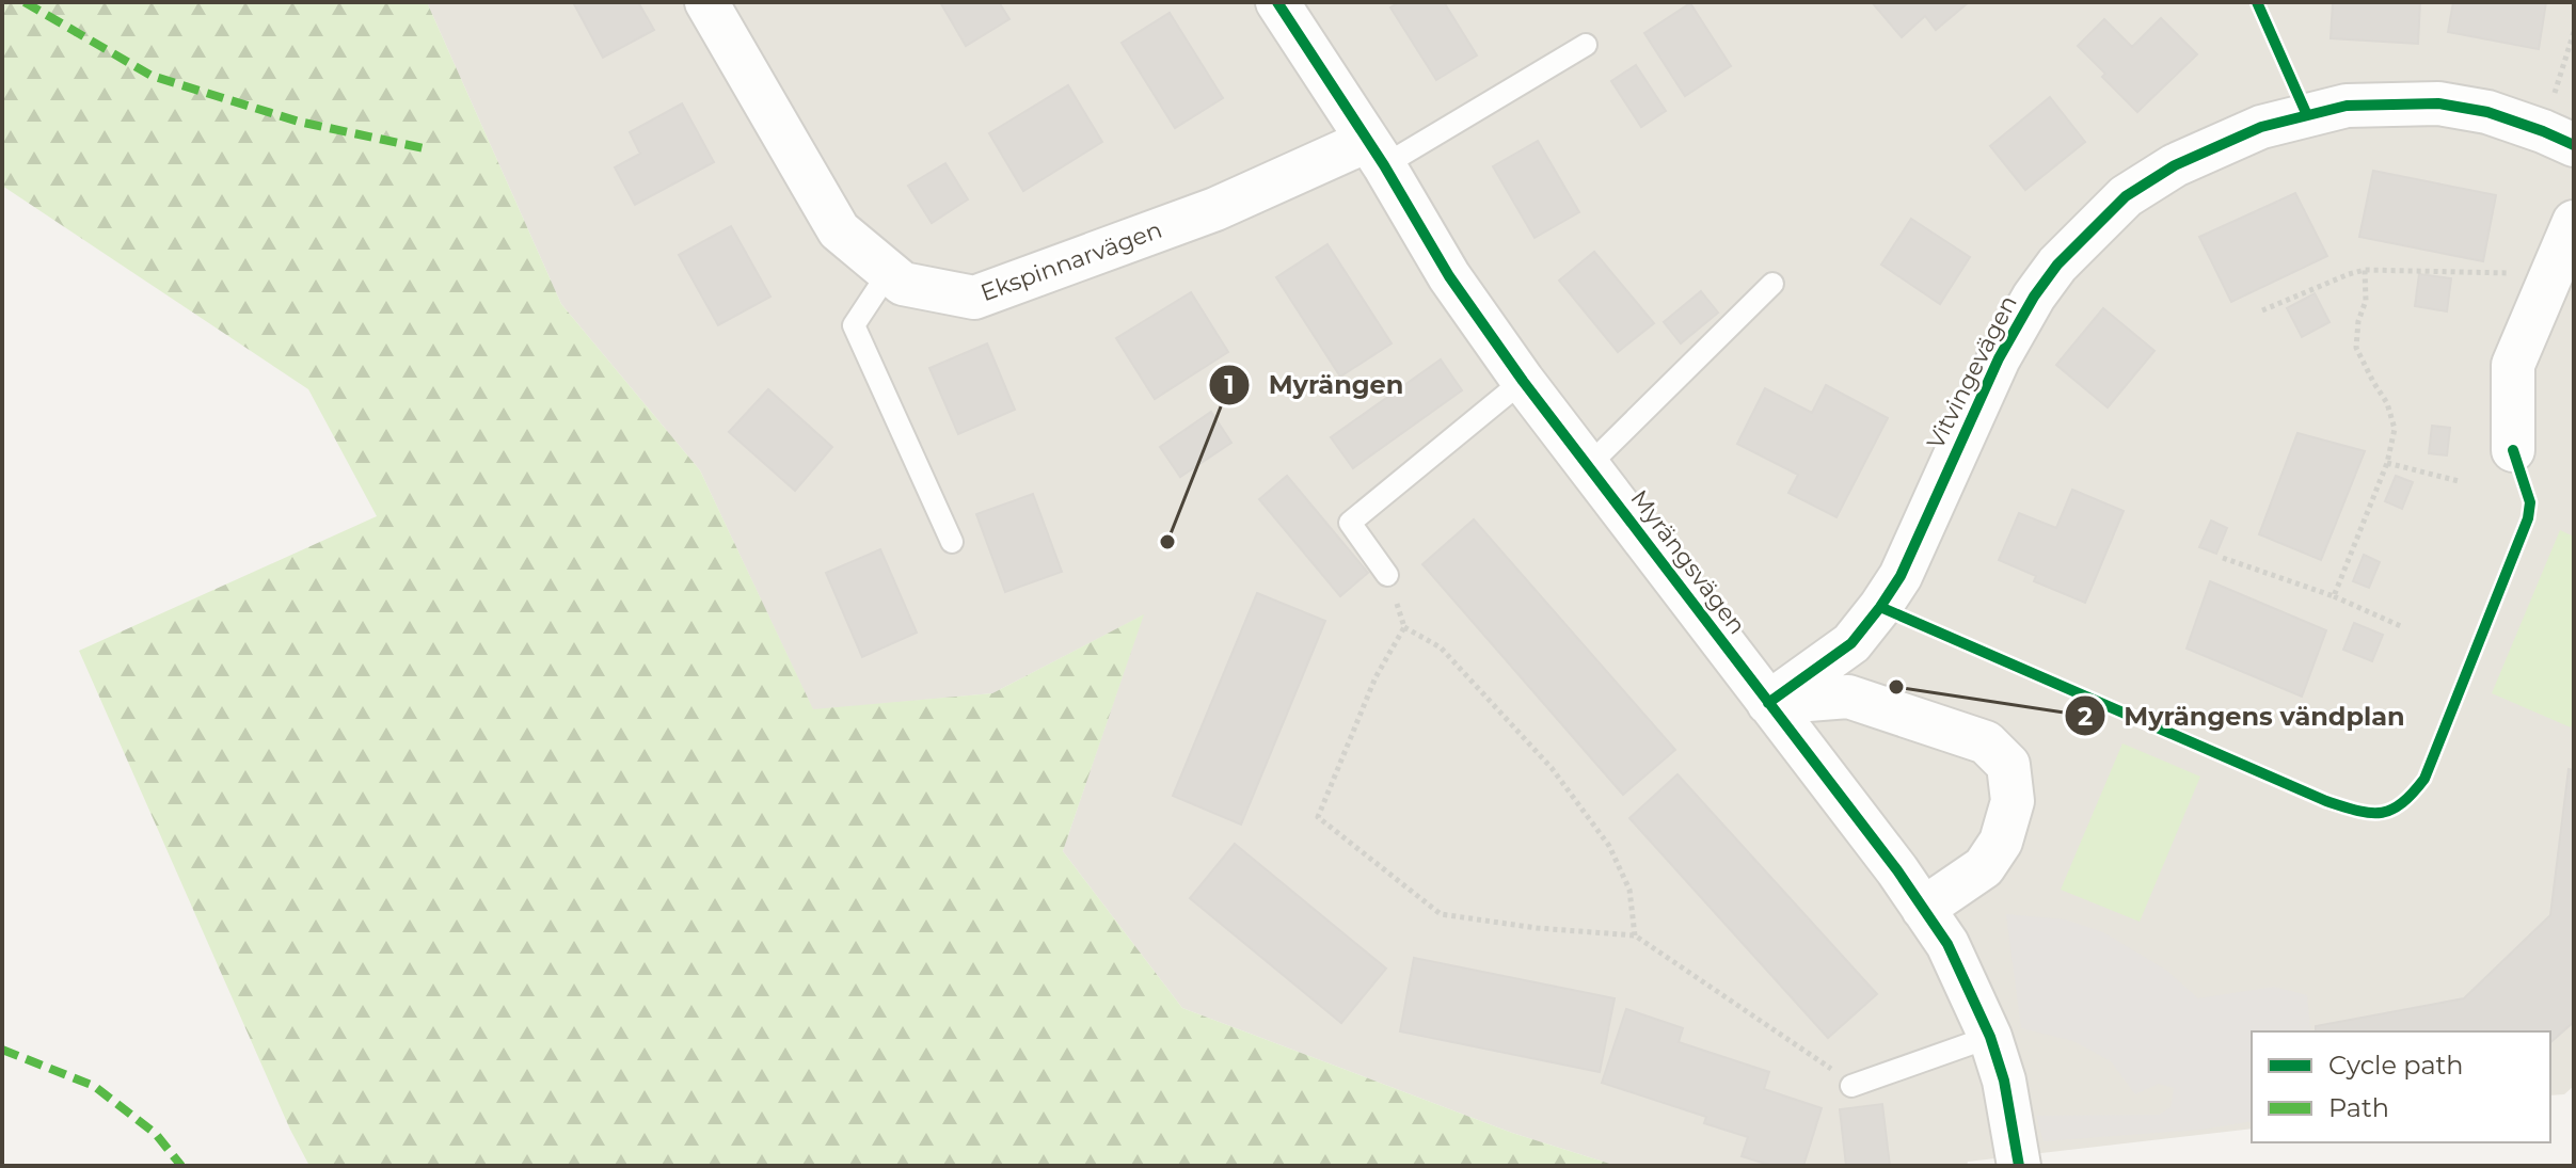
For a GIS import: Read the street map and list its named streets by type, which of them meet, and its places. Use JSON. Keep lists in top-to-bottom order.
{
  "streets": {
    "street": ["Ekspinnarvägen", "Vitvingevägen", "Myrängsvägen"]
  },
  "crossings": [
    ["Ekspinnarvägen", "Myrängsvägen"],
    ["Vitvingevägen", "Myrängsvägen"]
  ],
  "places": ["Myrängen", "Myrängens vändplan"],
  "legend": ["Cycle path", "Path"]
}
